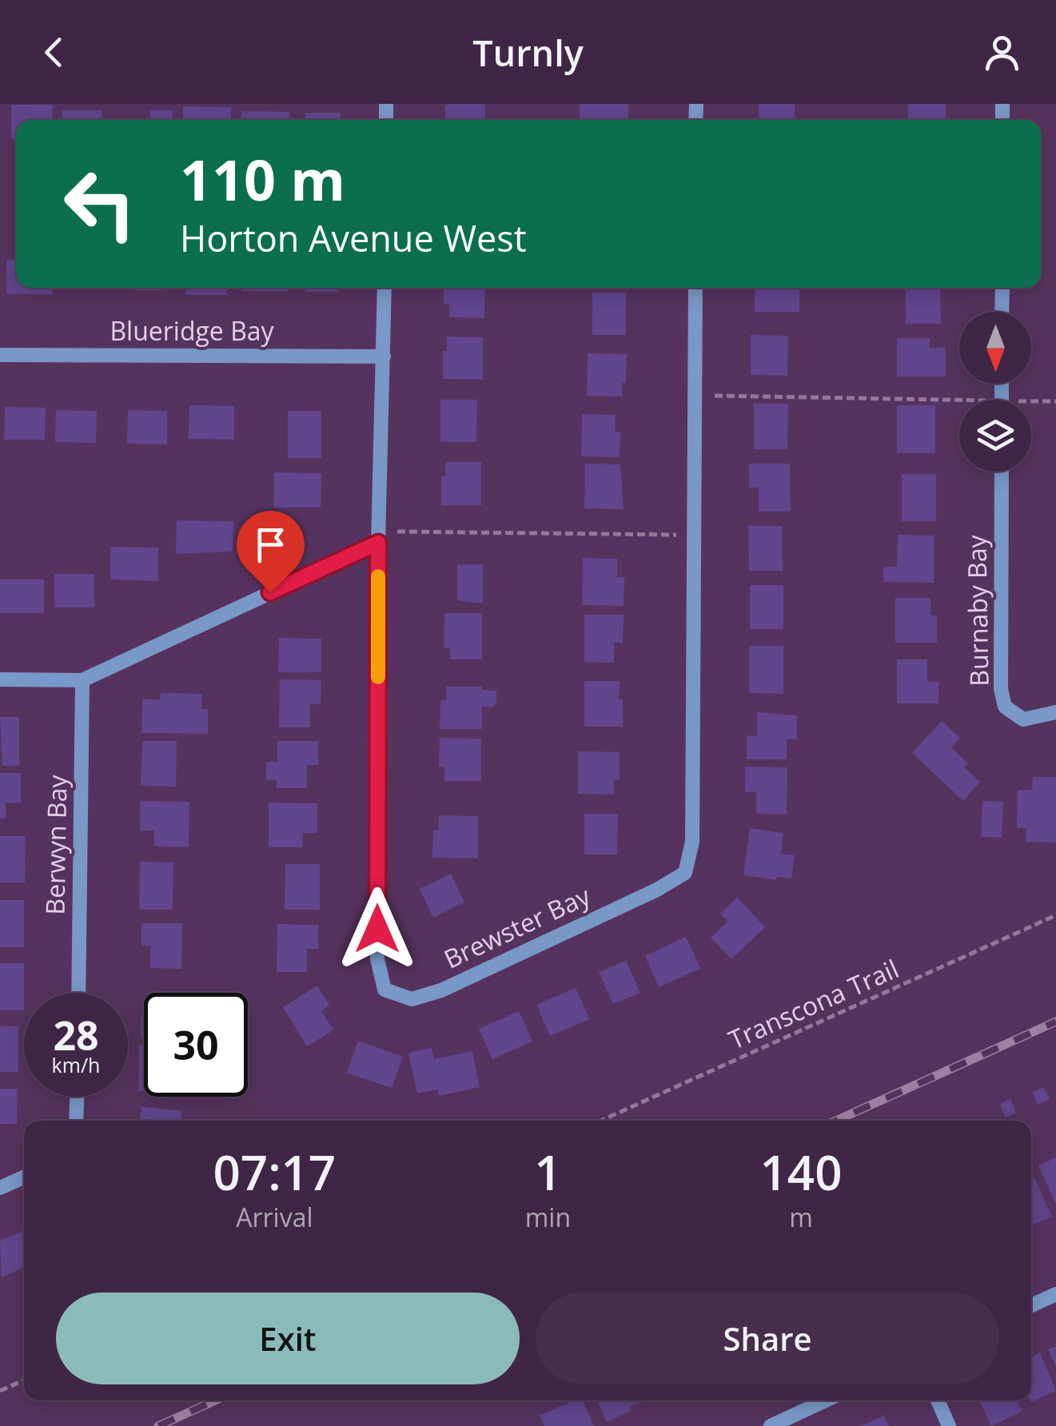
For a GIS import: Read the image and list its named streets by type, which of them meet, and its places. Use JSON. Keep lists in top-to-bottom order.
{
  "streets": {
    "street": [
      "Blueridge Bay",
      "Burnaby Bay",
      "Berwyn Bay",
      "Brewster Bay"
    ],
    "path": ["Transcona Trail"]
  },
  "crossings": [
    ["Blueridge Bay", "Brewster Bay"]
  ],
  "north": "bottom",
  "page": {
    "header": "Turnly",
    "turn": ["110 m", "Horton Avenue West"],
    "speed": "28 km/h",
    "limit": "30",
    "eta": [
      "07:17",
      "Arrival",
      "1",
      "min",
      "140",
      "m"
    ],
    "buttons": ["Exit", "Share"]
  }
}
